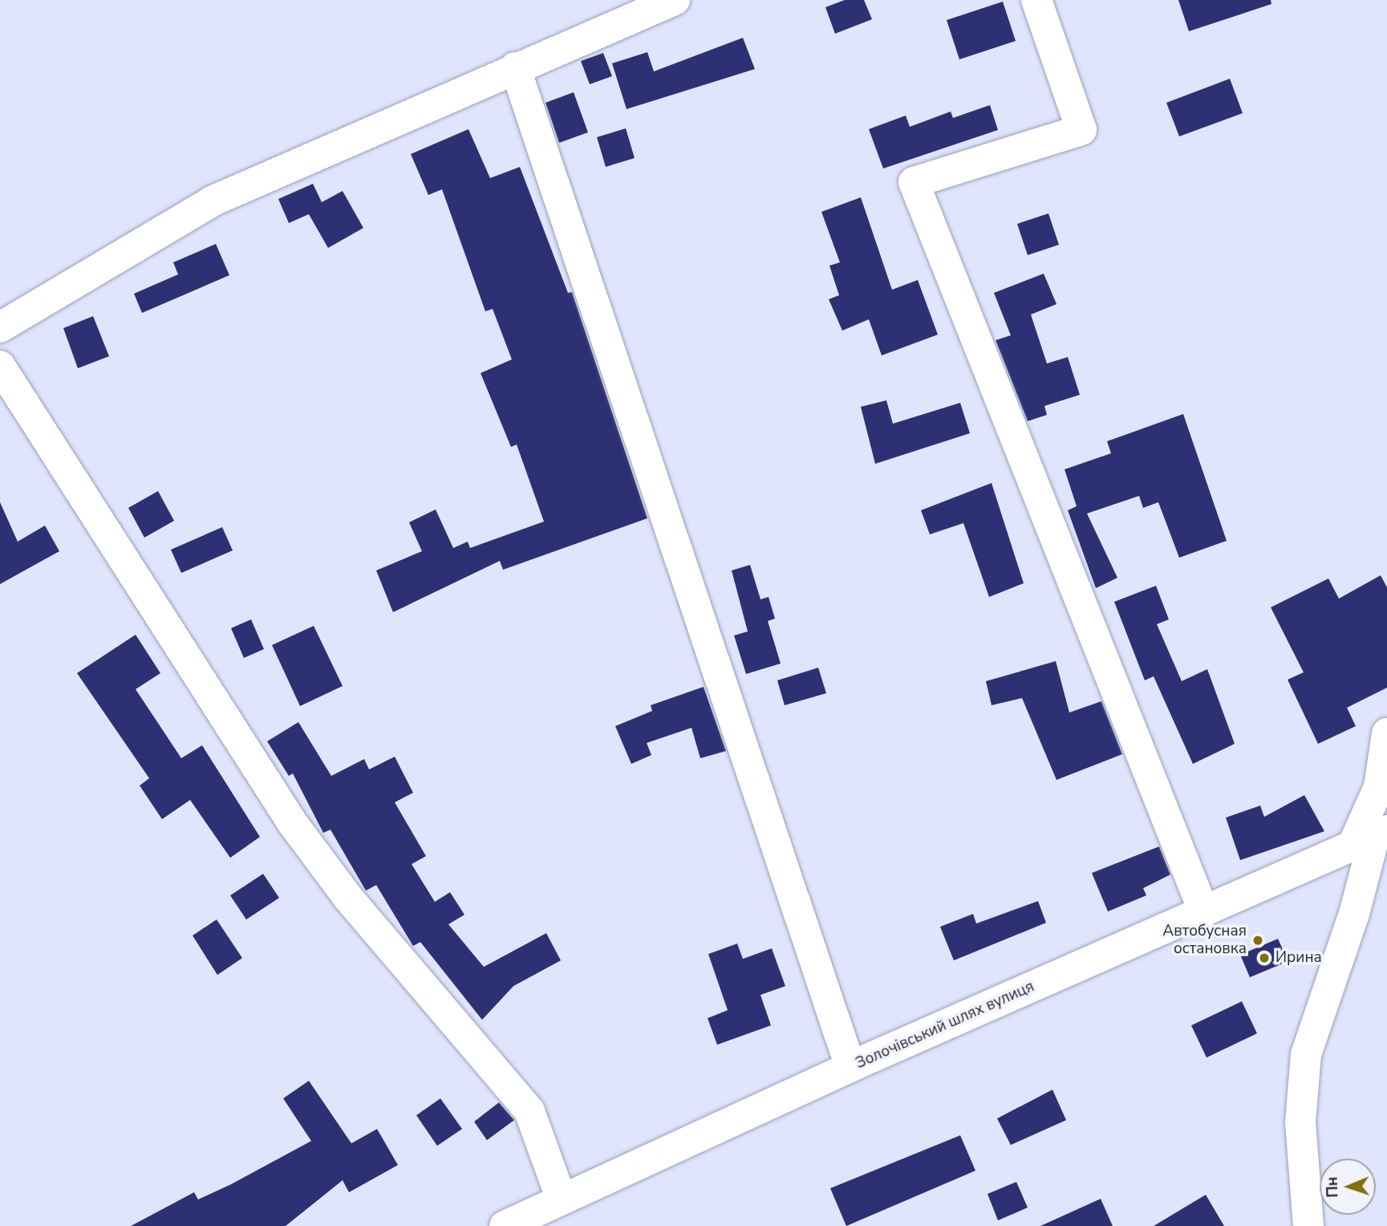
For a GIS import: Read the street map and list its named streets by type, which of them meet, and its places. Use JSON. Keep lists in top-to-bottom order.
{
  "streets": {
    "street": ["Золочівський шлях вулиця"]
  },
  "places": ["Автобусная остановка", "Ирина"],
  "north": "left"
}
